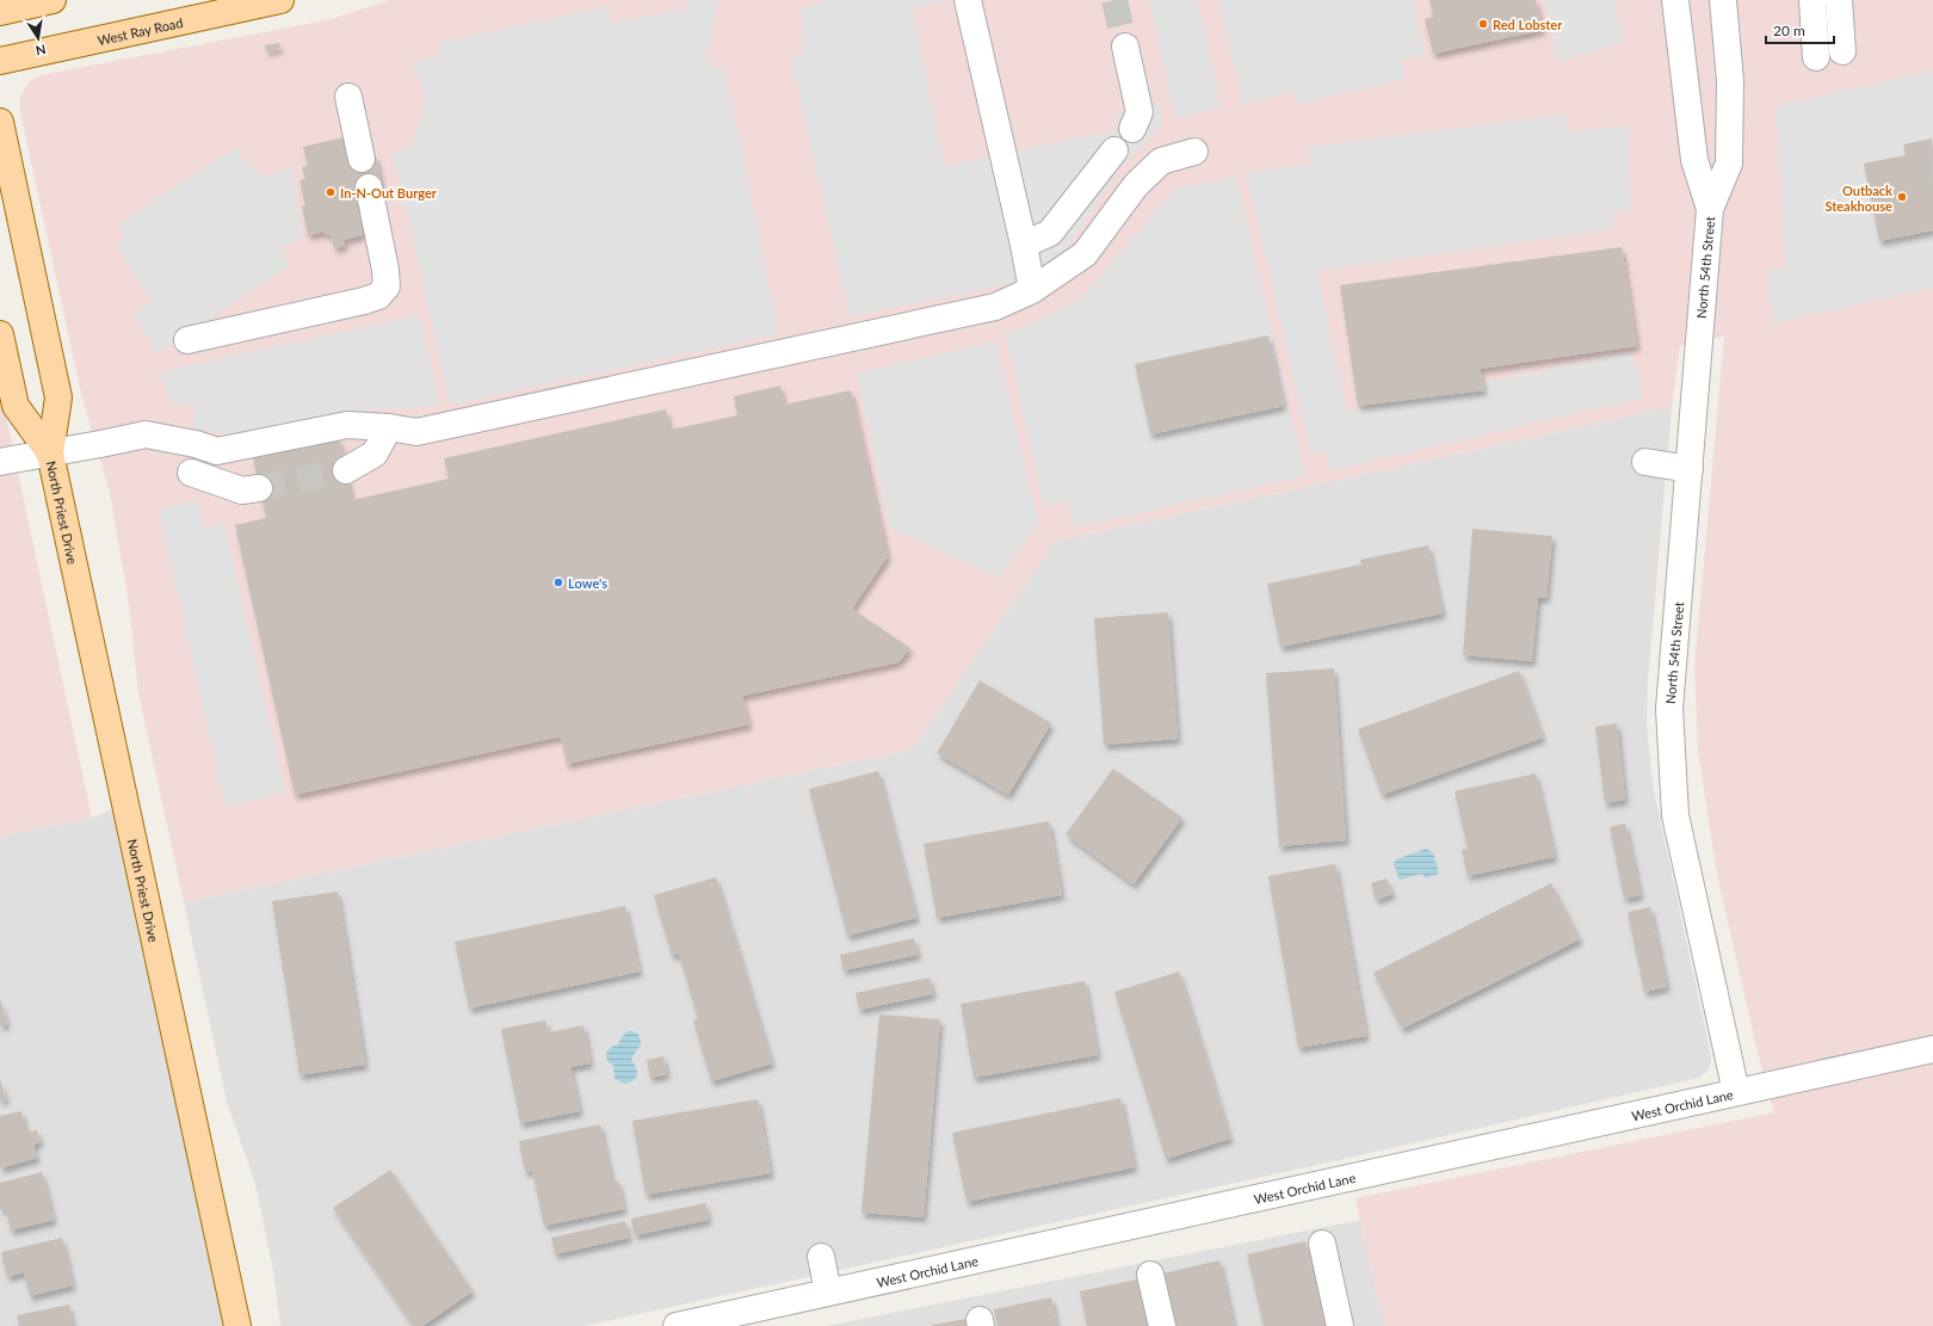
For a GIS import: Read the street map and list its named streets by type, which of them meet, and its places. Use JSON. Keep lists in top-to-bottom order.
{
  "streets": {
    "main road": ["West Ray Road", "North Priest Drive"],
    "street": ["North 54th Street", "West Orchid Lane"]
  },
  "crossings": [
    ["North 54th Street", "West Orchid Lane"]
  ],
  "places": [
    "Red Lobster",
    "In-N-Out Burger",
    "Outback Steakhouse",
    "Lowe's"
  ],
  "scale_bar": "20 m",
  "north": "bottom"
}
